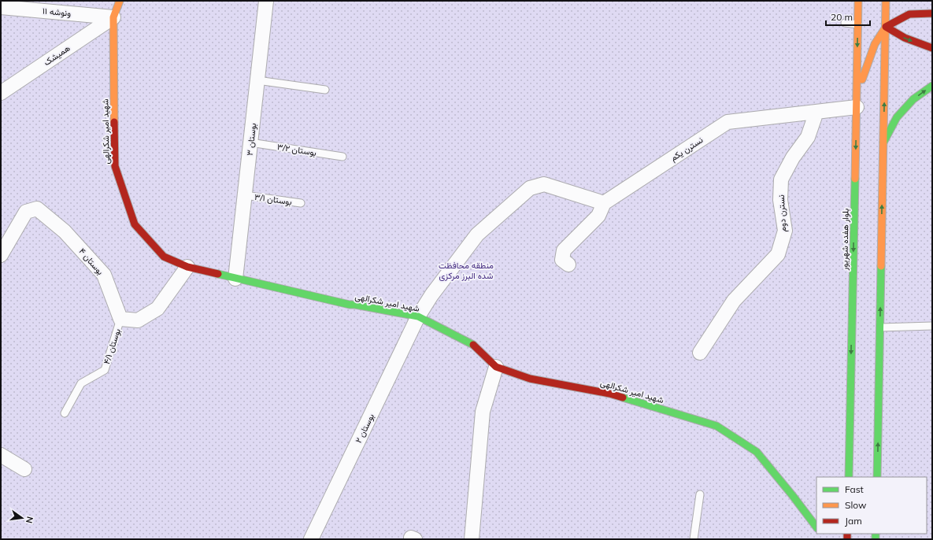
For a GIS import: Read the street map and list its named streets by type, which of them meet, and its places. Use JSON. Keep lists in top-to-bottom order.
{
  "streets": {
    "street": [
      "ونوشه ۱۱",
      "همیشک",
      "شهید امیر شکرالهی",
      "بوستان ۳",
      "نسترن یکم",
      "نسترن دوم",
      "بلوار هفده شهریور",
      "بوستان ۴",
      "بوستان ۲"
    ],
    "lane": ["بوستان ۳/۲", "بوستان ۳/۱", "بوستان ۴/۱"]
  },
  "crossings": [
    ["ونوشه ۱۱", "همیشک"],
    ["ونوشه ۱۱", "شهید امیر شکرالهی"],
    ["همیشک", "شهید امیر شکرالهی"],
    ["شهید امیر شکرالهی", "بوستان ۳"],
    ["شهید امیر شکرالهی", "بوستان ۲"],
    ["بوستان ۳", "بوستان ۳/۲"],
    ["بوستان ۳", "بوستان ۳/۱"],
    ["نسترن یکم", "نسترن دوم"],
    ["نسترن یکم", "بلوار هفده شهریور"],
    ["نسترن یکم", "بوستان ۲"],
    ["بوستان ۴", "بوستان ۴/۱"]
  ],
  "parks": ["منطقه محافظت شده البرز مرکزی"],
  "legend": ["Fast", "Slow", "Jam"],
  "scale_bar": "20 m",
  "north": "right"
}
